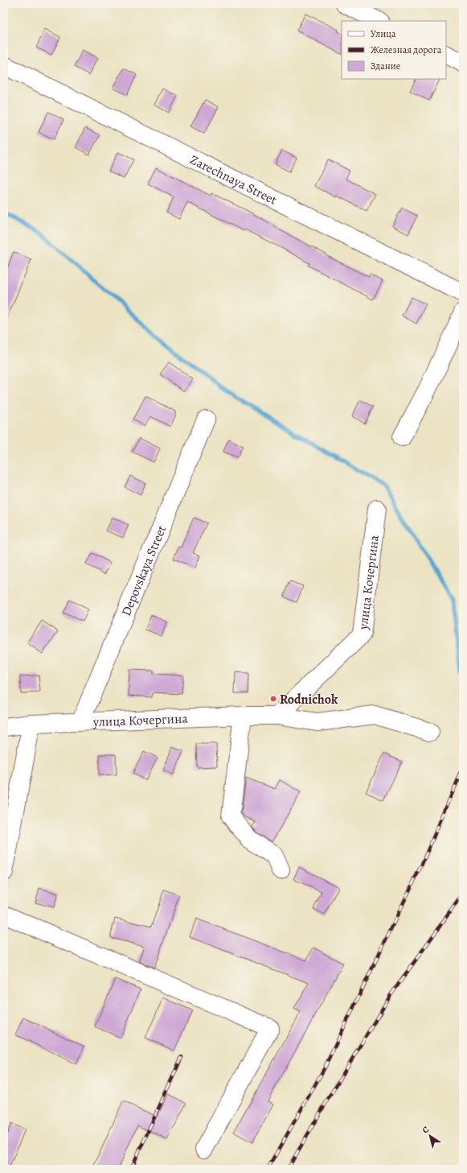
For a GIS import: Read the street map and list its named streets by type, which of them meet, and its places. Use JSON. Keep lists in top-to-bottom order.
{
  "streets": {
    "street": ["Zarechnaya Street", "Depovskaya Street", "улица Кочергина"]
  },
  "crossings": [
    ["Depovskaya Street", "улица Кочергина"]
  ],
  "places": ["Rodnichok"],
  "legend": ["Улица", "Железная дорога", "Здание"],
  "north": "top left"
}
